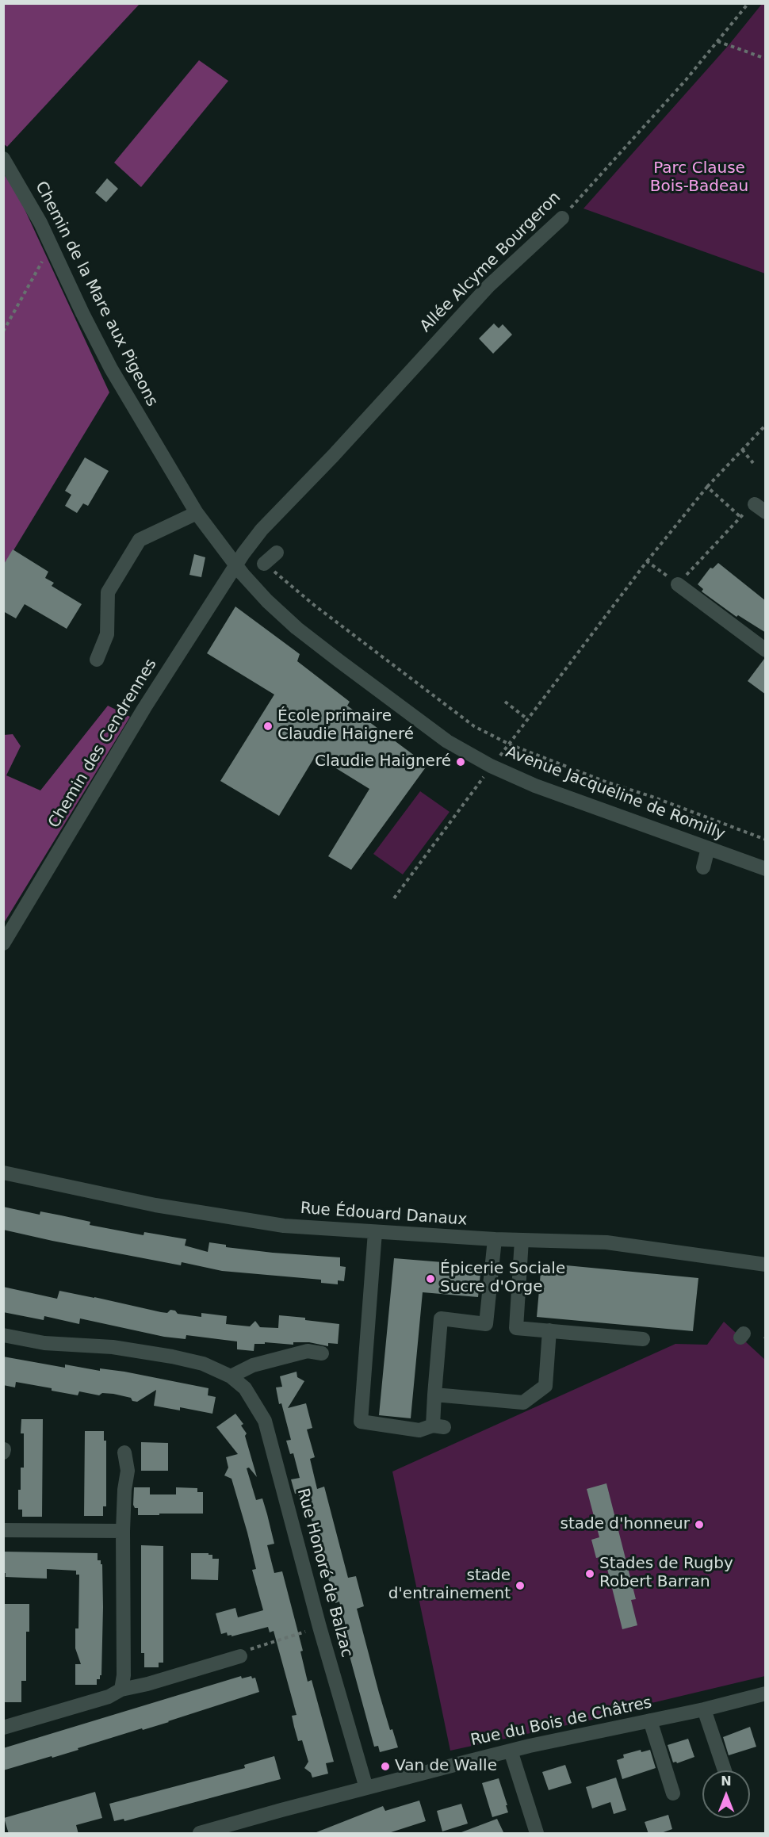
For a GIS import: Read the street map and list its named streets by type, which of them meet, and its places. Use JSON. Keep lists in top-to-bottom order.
{
  "streets": {
    "street": [
      "Allée Alcyme Bourgeron",
      "Chemin de la Mare aux Pigeons",
      "Chemin des Cendrennes",
      "Avenue Jacqueline de Romilly",
      "Rue Édouard Danaux",
      "Rue Honoré de Balzac",
      "Rue du Bois de Châtres"
    ]
  },
  "crossings": [
    ["Allée Alcyme Bourgeron", "Chemin de la Mare aux Pigeons"],
    ["Allée Alcyme Bourgeron", "Chemin des Cendrennes"],
    ["Allée Alcyme Bourgeron", "Avenue Jacqueline de Romilly"],
    ["Chemin de la Mare aux Pigeons", "Chemin des Cendrennes"],
    ["Chemin de la Mare aux Pigeons", "Avenue Jacqueline de Romilly"],
    ["Chemin des Cendrennes", "Avenue Jacqueline de Romilly"],
    ["Rue Honoré de Balzac", "Rue du Bois de Châtres"]
  ],
  "parks": ["Parc Clause Bois-Badeau"],
  "places": [
    "École primaire Claudie Haigneré",
    "Claudie Haigneré",
    "Épicerie Sociale Sucre d'Orge",
    "stade d'honneur",
    "Stades de Rugby Robert Barran",
    "stade d'entrainement",
    "Van de Walle"
  ],
  "north": "top"
}
